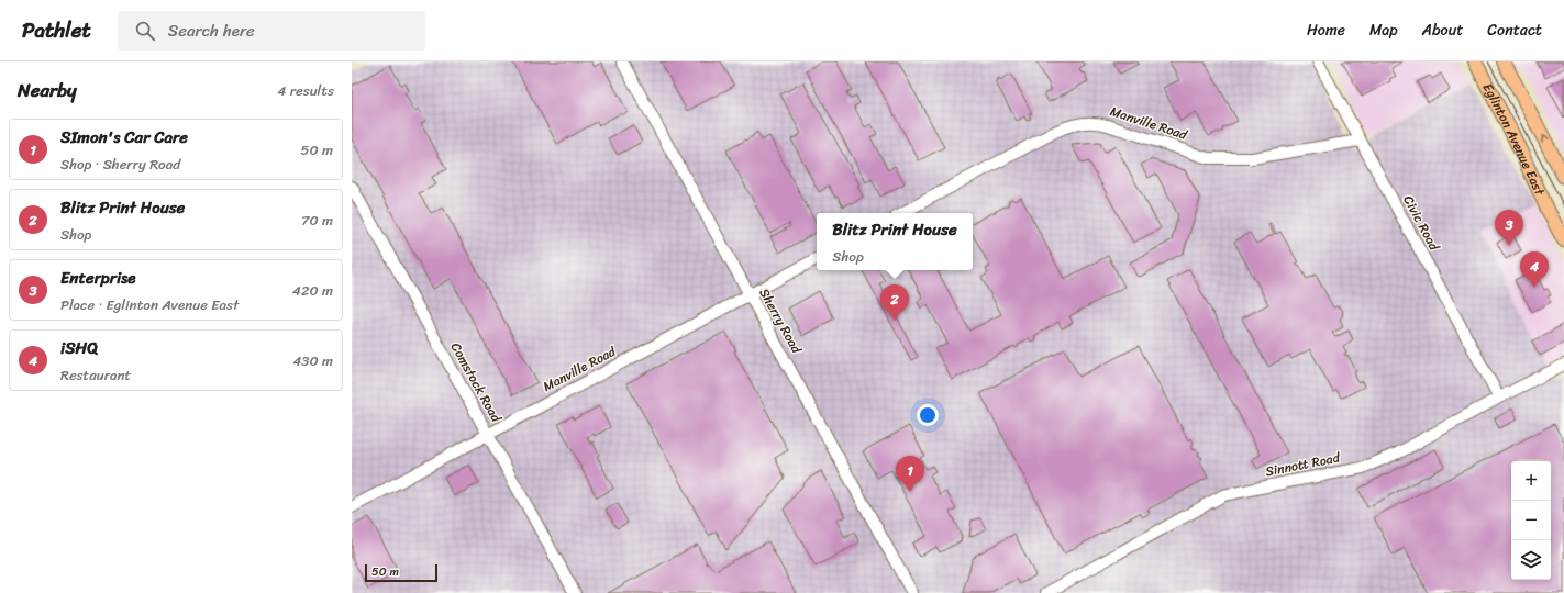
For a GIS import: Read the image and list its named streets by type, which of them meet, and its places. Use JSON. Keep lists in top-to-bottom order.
{
  "streets": {
    "main road": ["Eglinton Avenue East"],
    "street": [
      "Manville Road",
      "Civic Road",
      "Sherry Road",
      "Comstock Road",
      "Sinnott Road"
    ]
  },
  "crossings": [
    ["Manville Road", "Civic Road"],
    ["Manville Road", "Sherry Road"],
    ["Manville Road", "Comstock Road"],
    ["Civic Road", "Sinnott Road"]
  ],
  "scale_bar": "50 m",
  "page": {
    "header": "Pathlet",
    "search": "Search here",
    "nav": [
      "Home",
      "Map",
      "About",
      "Contact"
    ],
    "heading": ["Nearby", "4 results"],
    "list": [
      {
        "mark": "1",
        "name": "SImon's Car Care",
        "note": "Shop · Sherry Road",
        "value": "50 m"
      },
      {
        "mark": "2",
        "name": "Blitz Print House",
        "note": "Shop",
        "value": "70 m"
      },
      {
        "mark": "3",
        "name": "Enterprise",
        "note": "Place · Eglinton Avenue East",
        "value": "420 m"
      },
      {
        "mark": "4",
        "name": "iSHQ",
        "note": "Restaurant",
        "value": "430 m"
      }
    ],
    "pins": [
      "3",
      "4",
      "2",
      "1"
    ],
    "popup": ["Blitz Print House", "Shop"],
    "map_buttons": ["+", "−"],
    "scale": "50 m"
  }
}
